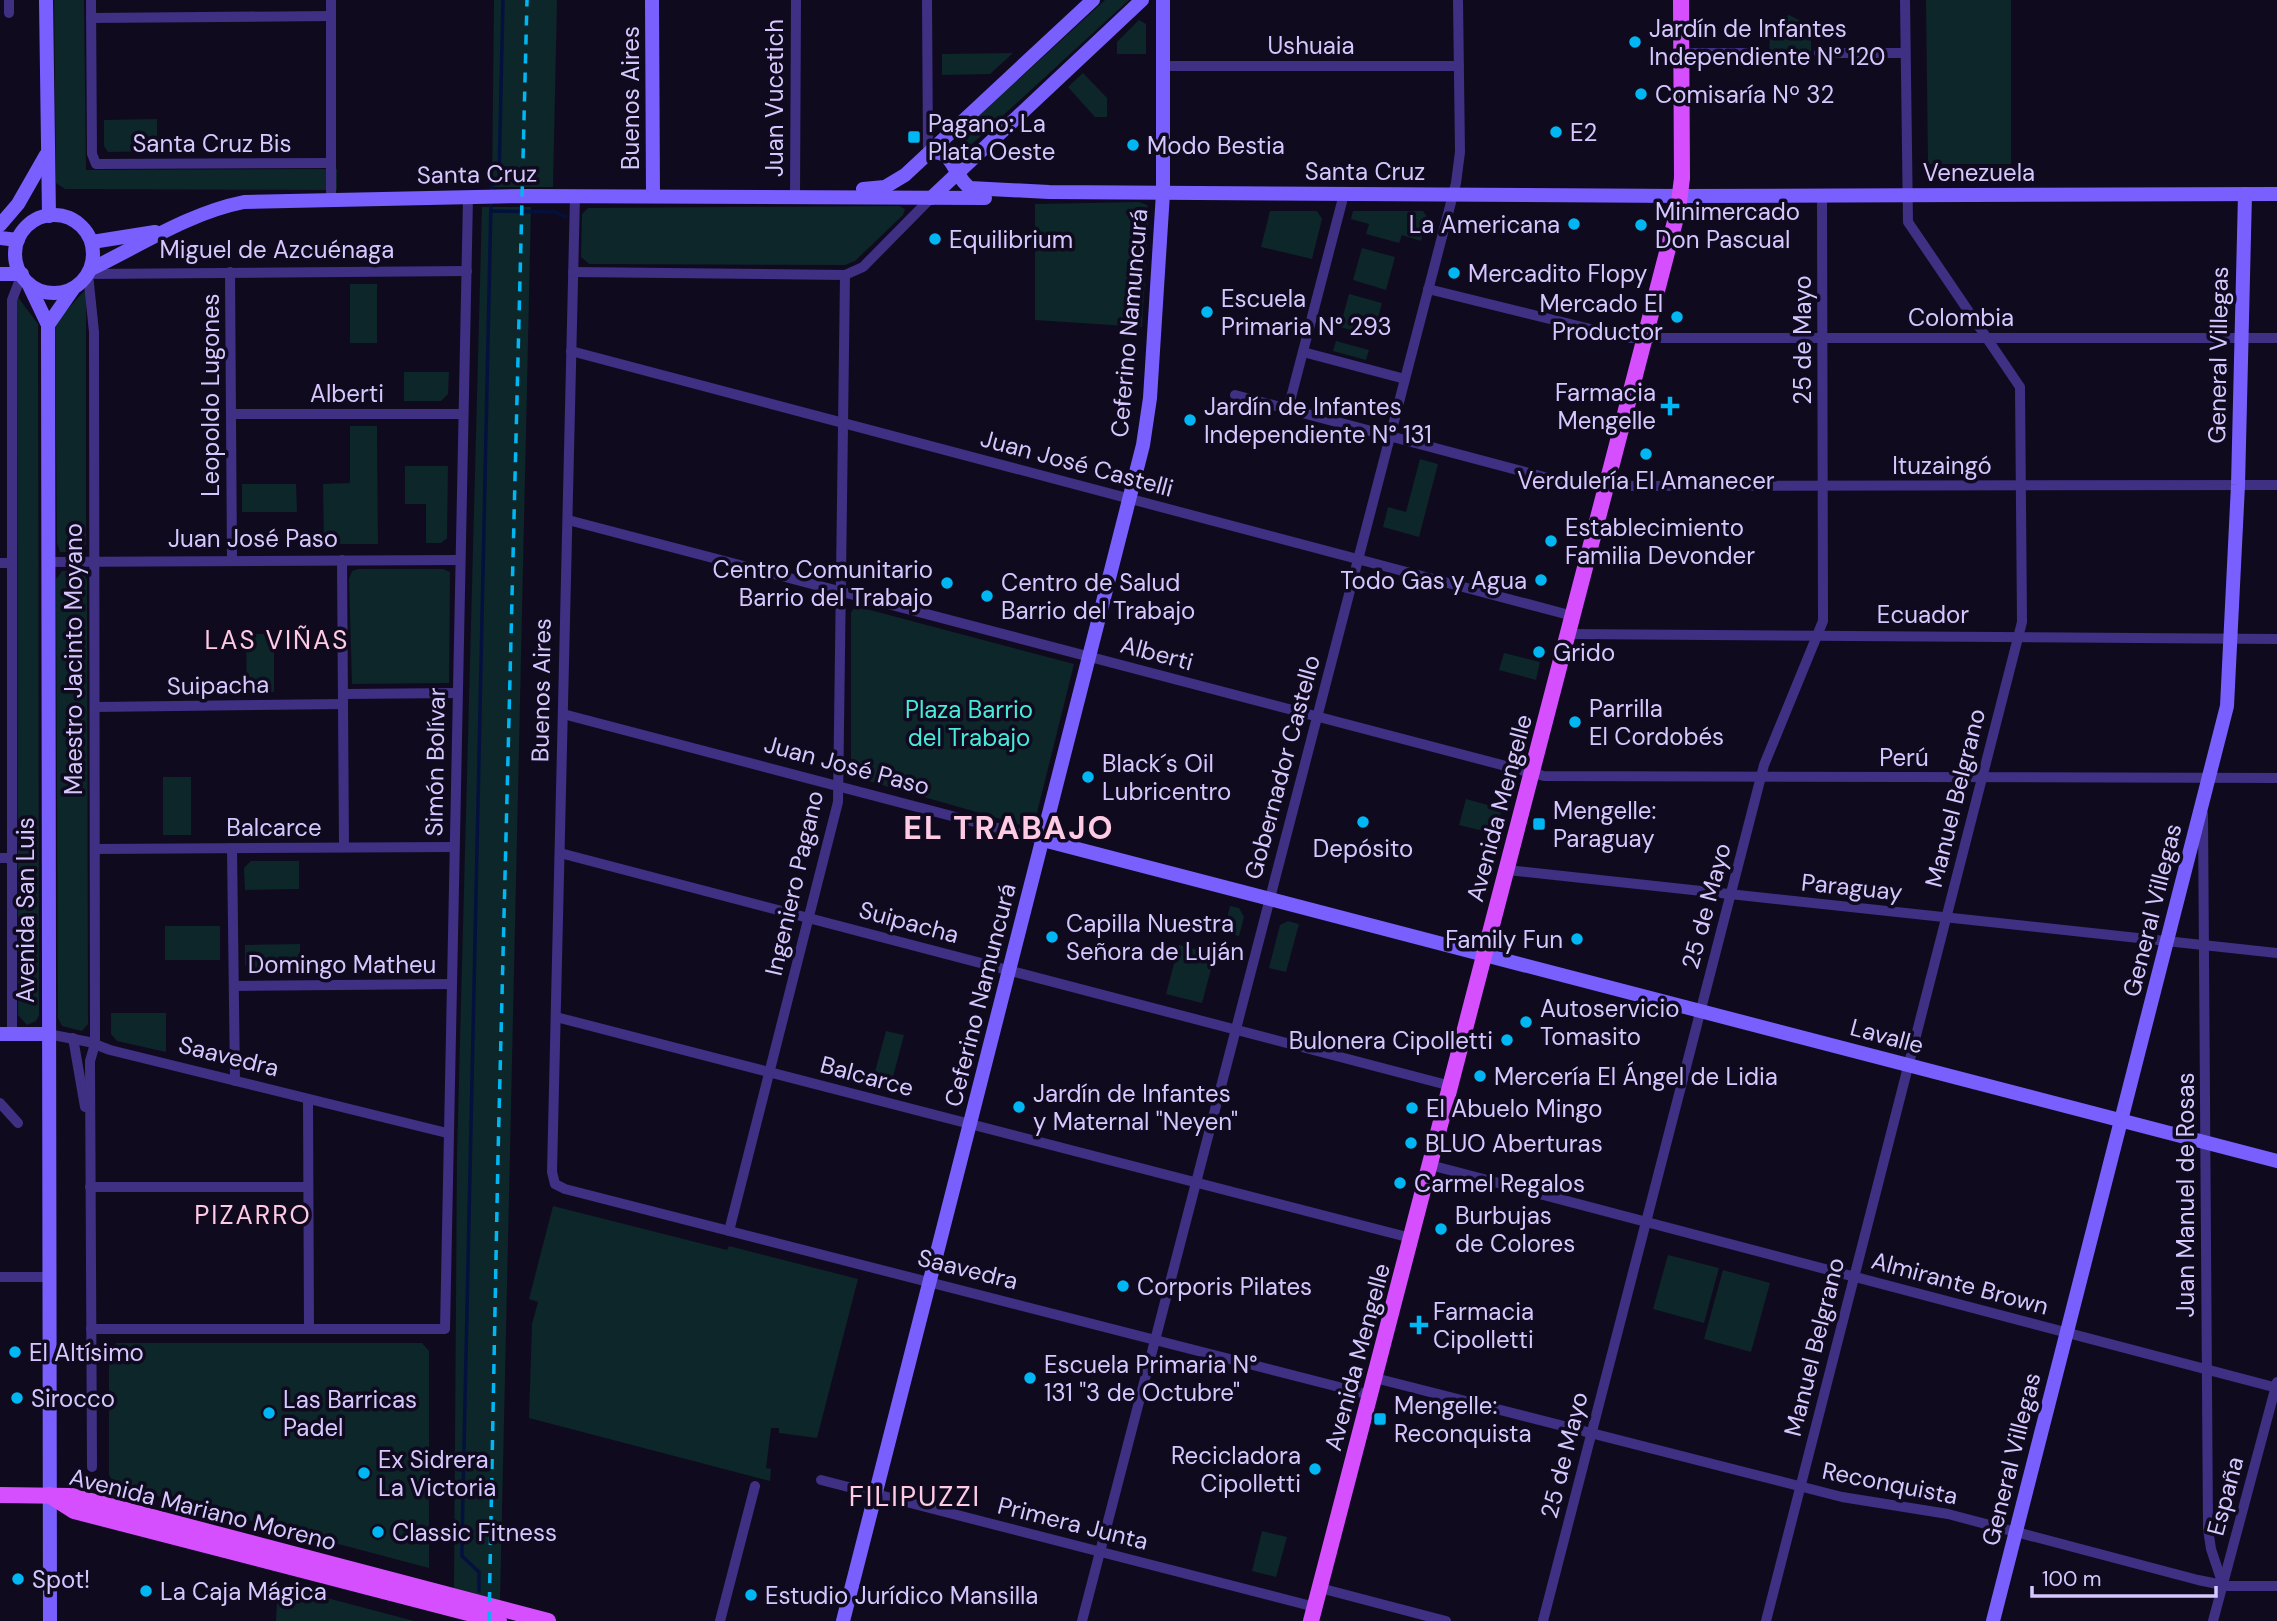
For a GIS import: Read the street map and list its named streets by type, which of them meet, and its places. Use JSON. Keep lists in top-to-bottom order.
{
  "streets": {
    "main road": [
      "Buenos Aires",
      "Santa Cruz",
      "Venezuela",
      "Ceferino Namuncurá",
      "General Villegas",
      "Juan José Paso",
      "Avenida Mengelle",
      "Avenida San Luis",
      "Lavalle",
      "Saavedra",
      "Avenida Mariano Moreno"
    ],
    "street": [
      "Ushuaia",
      "Juan Vucetich",
      "Santa Cruz Bis",
      "Miguel de Azcuénaga",
      "Colombia",
      "25 de Mayo",
      "Alberti",
      "Leopoldo Lugones",
      "Juan José Castelli",
      "Ituzaingó",
      "Ecuador",
      "Maestro Jacinto Moyano",
      "Suipacha",
      "Perú",
      "Simón Bolívar",
      "Gobernador Castello",
      "Manuel Belgrano",
      "Balcarce",
      "Ingeniero Pagano",
      "Paraguay",
      "Domingo Matheu",
      "Juan Manuel de Rosas",
      "Almirante Brown",
      "Reconquista",
      "España",
      "Primera Junta"
    ]
  },
  "crossings": [
    ["Ushuaia", "Ceferino Namuncurá"],
    ["Ushuaia", "Gobernador Castello"],
    ["Buenos Aires", "Santa Cruz"],
    ["Buenos Aires", "Alberti"],
    ["Buenos Aires", "Juan José Castelli"],
    ["Buenos Aires", "Juan José Paso"],
    ["Buenos Aires", "Suipacha"],
    ["Buenos Aires", "Balcarce"],
    ["Buenos Aires", "Saavedra"],
    ["Juan Vucetich", "Santa Cruz"],
    ["Santa Cruz", "Venezuela"],
    ["Santa Cruz", "Miguel de Azcuénaga"],
    ["Santa Cruz", "Ceferino Namuncurá"],
    ["Santa Cruz", "Maestro Jacinto Moyano"],
    ["Santa Cruz", "Simón Bolívar"],
    ["Santa Cruz", "Gobernador Castello"],
    ["Santa Cruz", "Avenida Mengelle"],
    ["Santa Cruz", "Avenida San Luis"],
    ["Venezuela", "25 de Mayo"],
    ["Venezuela", "General Villegas"],
    ["Venezuela", "Manuel Belgrano"],
    ["Venezuela", "Avenida Mengelle"],
    ["Miguel de Azcuénaga", "Leopoldo Lugones"],
    ["Miguel de Azcuénaga", "Maestro Jacinto Moyano"],
    ["Miguel de Azcuénaga", "Simón Bolívar"],
    ["Miguel de Azcuénaga", "Avenida San Luis"],
    ["Colombia", "25 de Mayo"],
    ["Colombia", "General Villegas"],
    ["Colombia", "Gobernador Castello"],
    ["Colombia", "Manuel Belgrano"],
    ["Colombia", "Avenida Mengelle"],
    ["Ceferino Namuncurá", "Alberti"],
    ["Ceferino Namuncurá", "Juan José Castelli"],
    ["Ceferino Namuncurá", "Juan José Paso"],
    ["Ceferino Namuncurá", "Suipacha"],
    ["Ceferino Namuncurá", "Balcarce"],
    ["Ceferino Namuncurá", "Saavedra"],
    ["Ceferino Namuncurá", "Primera Junta"],
    ["25 de Mayo", "Ituzaingó"],
    ["25 de Mayo", "Ecuador"],
    ["25 de Mayo", "Perú"],
    ["25 de Mayo", "Paraguay"],
    ["25 de Mayo", "Lavalle"],
    ["25 de Mayo", "Almirante Brown"],
    ["25 de Mayo", "Reconquista"],
    ["General Villegas", "Ituzaingó"],
    ["General Villegas", "Ecuador"],
    ["General Villegas", "Perú"],
    ["General Villegas", "Paraguay"],
    ["General Villegas", "Lavalle"],
    ["General Villegas", "Juan Manuel de Rosas"],
    ["General Villegas", "Almirante Brown"],
    ["General Villegas", "Reconquista"],
    ["Alberti", "Leopoldo Lugones"],
    ["Alberti", "Perú"],
    ["Alberti", "Simón Bolívar"],
    ["Alberti", "Gobernador Castello"],
    ["Alberti", "Avenida Mengelle"],
    ["Alberti", "Ingeniero Pagano"],
    ["Leopoldo Lugones", "Juan José Paso"],
    ["Juan José Castelli", "Gobernador Castello"],
    ["Juan José Castelli", "Avenida Mengelle"],
    ["Juan José Castelli", "Ingeniero Pagano"],
    ["Ituzaingó", "Manuel Belgrano"],
    ["Ituzaingó", "Avenida Mengelle"],
    ["Juan José Paso", "Maestro Jacinto Moyano"],
    ["Juan José Paso", "Simón Bolívar"],
    ["Juan José Paso", "Gobernador Castello"],
    ["Juan José Paso", "Avenida Mengelle"],
    ["Juan José Paso", "Ingeniero Pagano"],
    ["Juan José Paso", "Avenida San Luis"],
    ["Juan José Paso", "Lavalle"],
    ["Ecuador", "Manuel Belgrano"],
    ["Ecuador", "Avenida Mengelle"],
    ["Maestro Jacinto Moyano", "Suipacha"],
    ["Maestro Jacinto Moyano", "Balcarce"],
    ["Maestro Jacinto Moyano", "Avenida San Luis"],
    ["Maestro Jacinto Moyano", "Saavedra"],
    ["Suipacha", "Simón Bolívar"],
    ["Suipacha", "Gobernador Castello"],
    ["Suipacha", "Avenida Mengelle"],
    ["Suipacha", "Ingeniero Pagano"],
    ["Perú", "Manuel Belgrano"],
    ["Perú", "Avenida Mengelle"],
    ["Simón Bolívar", "Balcarce"],
    ["Simón Bolívar", "Domingo Matheu"],
    ["Simón Bolívar", "Saavedra"],
    ["Gobernador Castello", "Balcarce"],
    ["Gobernador Castello", "Saavedra"],
    ["Gobernador Castello", "Primera Junta"],
    ["Manuel Belgrano", "Paraguay"],
    ["Manuel Belgrano", "Lavalle"],
    ["Manuel Belgrano", "Almirante Brown"],
    ["Manuel Belgrano", "Reconquista"],
    ["Avenida Mengelle", "Balcarce"],
    ["Avenida Mengelle", "Paraguay"],
    ["Avenida Mengelle", "Lavalle"],
    ["Avenida Mengelle", "Saavedra"],
    ["Avenida Mengelle", "Almirante Brown"],
    ["Avenida Mengelle", "Reconquista"],
    ["Avenida Mengelle", "Primera Junta"],
    ["Balcarce", "Ingeniero Pagano"],
    ["Ingeniero Pagano", "Saavedra"],
    ["Paraguay", "Juan Manuel de Rosas"],
    ["Avenida San Luis", "Saavedra"],
    ["Avenida San Luis", "Avenida Mariano Moreno"],
    ["Lavalle", "Juan Manuel de Rosas"],
    ["Juan Manuel de Rosas", "Almirante Brown"],
    ["Juan Manuel de Rosas", "Reconquista"],
    ["Juan Manuel de Rosas", "España"],
    ["Almirante Brown", "España"],
    ["Reconquista", "España"]
  ],
  "districts": [
    "LAS VIÑAS",
    "EL TRABAJO",
    "PIZARRO",
    "FILIPUZZI"
  ],
  "parks": ["Plaza Barrio del Trabajo"],
  "places": {
    "other": [
      "Jardín de Infantes Independiente N° 120",
      "Comisaría Nº 32",
      "E2",
      "Modo Bestia",
      "La Americana",
      "Minimercado Don Pascual",
      "Equilibrium",
      "Mercadito Flopy",
      "Escuela Primaria N° 293",
      "Mercado El Productor",
      "Jardín de Infantes Independiente N° 131",
      "Verdulería El Amanecer",
      "Establecimiento Familia Devonder",
      "Todo Gas y Agua",
      "Centro Comunitario Barrio del Trabajo",
      "Centro de Salud Barrio del Trabajo",
      "Grido",
      "Parrilla El Cordobés",
      "Black´s Oil Lubricentro",
      "Depósito",
      "Capilla Nuestra Señora de Luján",
      "Family Fun",
      "Autoservicio Tomasito",
      "Bulonera Cipolletti",
      "Mercería El Ángel de Lidia",
      "Jardín de Infantes y Maternal \"Neyen\"",
      "El Abuelo Mingo",
      "BLUO Aberturas",
      "Carmel Regalos",
      "Burbujas de Colores",
      "Corporis Pilates",
      "El Altísimo",
      "Escuela Primaria N° 131 \"3 de Octubre\"",
      "Sirocco",
      "Las Barricas Padel",
      "Recicladora Cipolletti",
      "Ex Sidrera La Victoria",
      "Classic Fitness",
      "Spot!",
      "La Caja Mágica",
      "Estudio Jurídico Mansilla"
    ],
    "transit": ["Pagano: La Plata Oeste", "Mengelle: Paraguay", "Mengelle: Reconquista"],
    "health": ["Farmacia Mengelle", "Farmacia Cipolletti"]
  },
  "scale_bar": "100 m"
}
